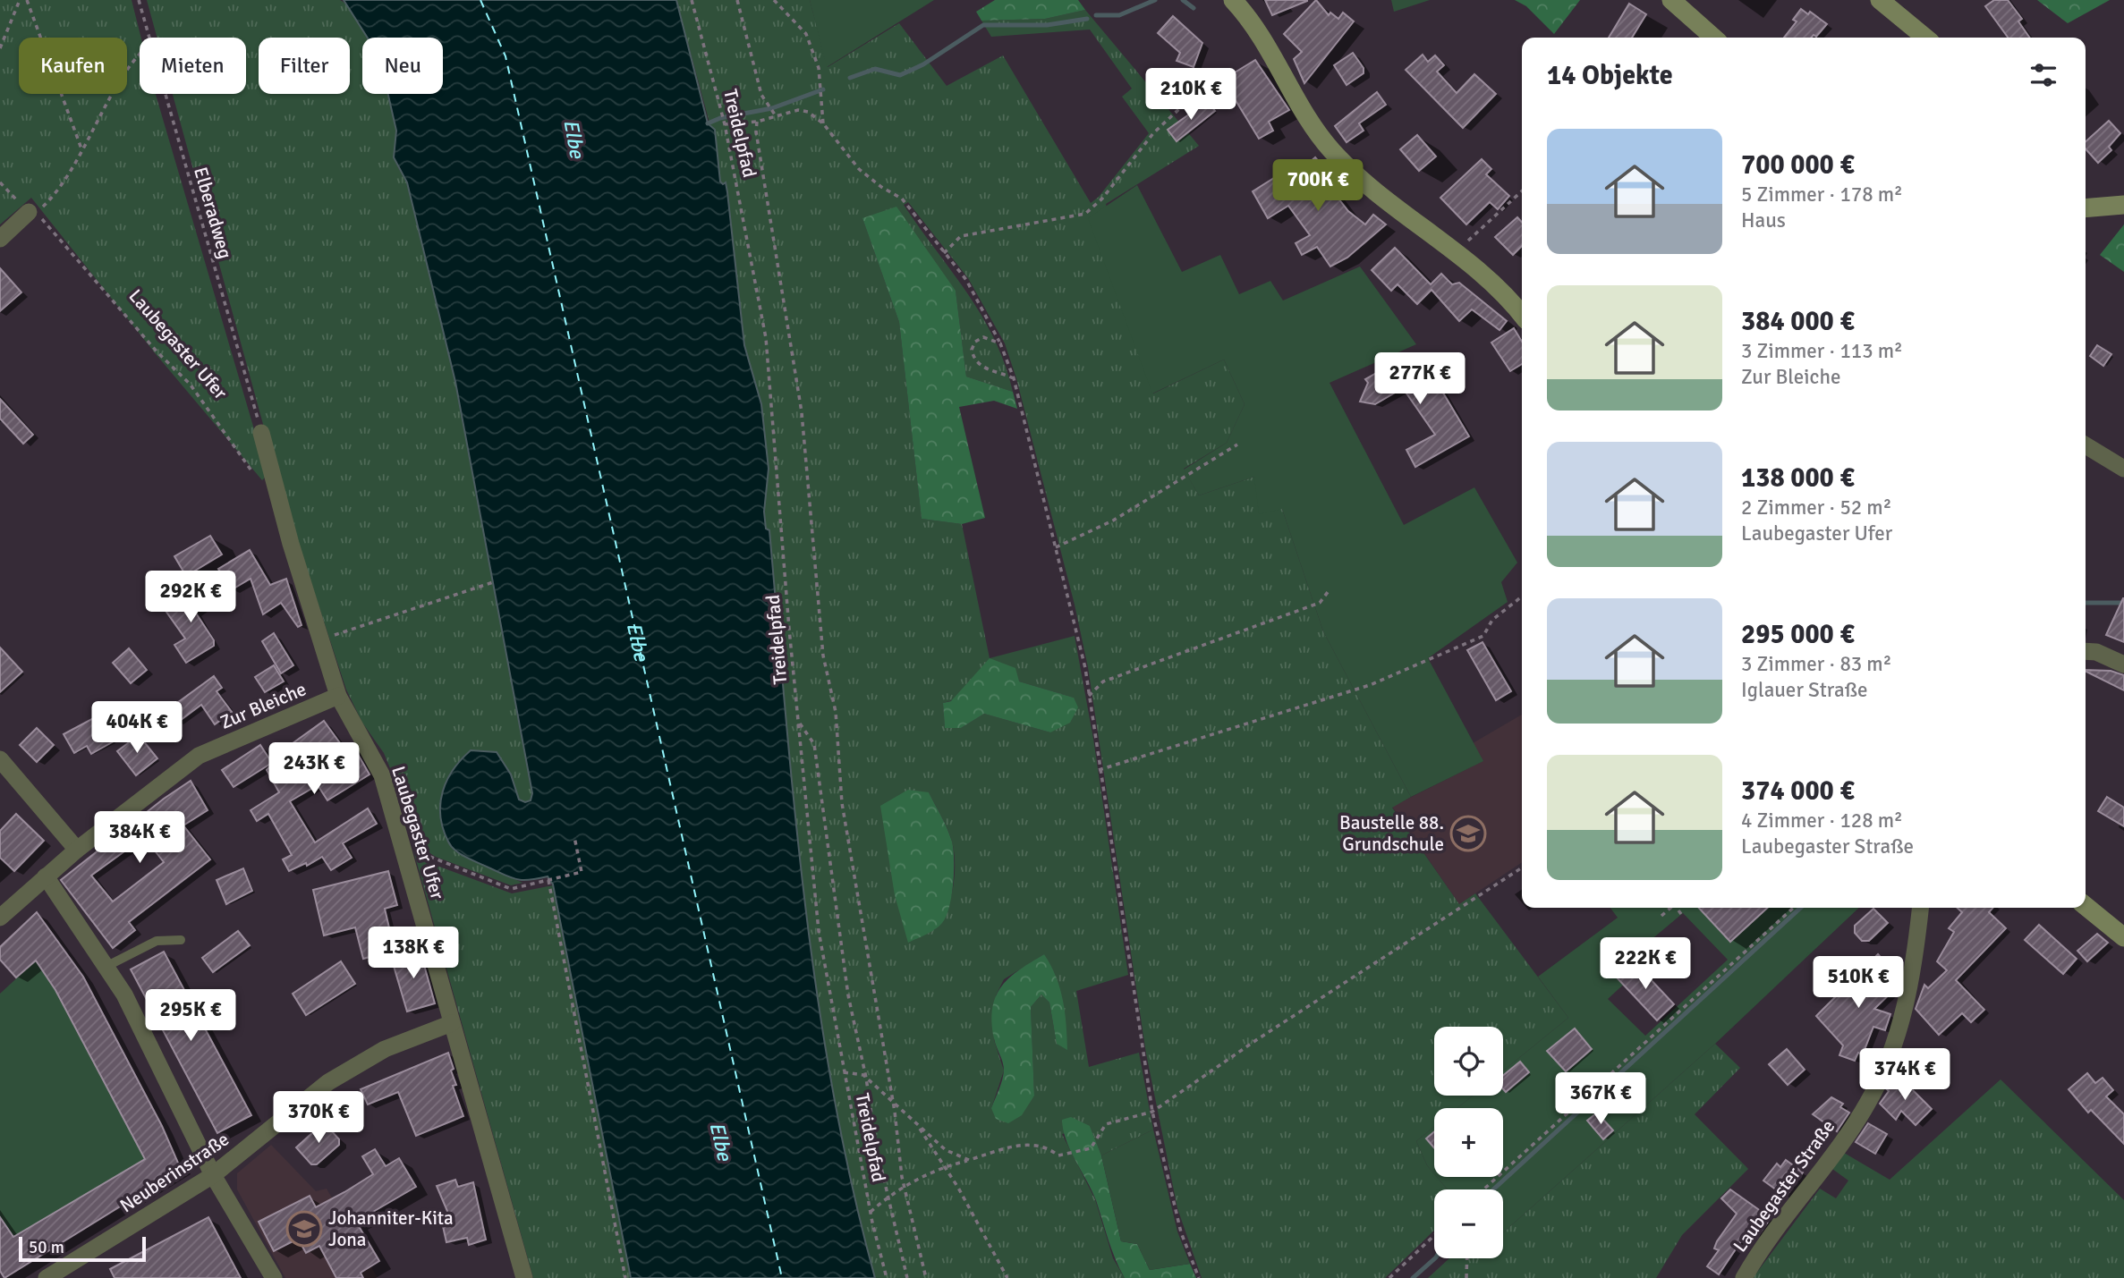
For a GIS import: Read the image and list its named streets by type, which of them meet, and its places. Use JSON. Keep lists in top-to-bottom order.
{
  "streets": {
    "street": [
      "Laubegaster Ufer",
      "Zur Bleiche",
      "Neuberinstraße",
      "Laubegaster Straße"
    ],
    "path": ["Treidelpfad", "Elberadweg"]
  },
  "crossings": [
    ["Elberadweg", "Laubegaster Ufer"],
    ["Laubegaster Ufer", "Zur Bleiche"],
    ["Laubegaster Ufer", "Neuberinstraße"]
  ],
  "water": ["Elbe"],
  "places": {
    "school or university": ["Baustelle 88. Grundschule", "Johanniter-Kita Jona"]
  },
  "scale_bar": "50 m",
  "page": {
    "chip": [
      "Kaufen",
      "Mieten",
      "Filter",
      "Neu"
    ],
    "heading": "14 Objekte",
    "price": [
      "210K €",
      "700K €",
      "277K €",
      "292K €",
      "404K €",
      "243K €",
      "384K €",
      "138K €",
      "222K €",
      "510K €",
      "295K €",
      "374K €",
      "367K €",
      "370K €"
    ],
    "list": [
      {
        "name": "700 000 €",
        "note": "5 Zimmer · 178 m² · Haus"
      },
      {
        "name": "384 000 €",
        "note": "3 Zimmer · 113 m² · Zur Bleiche"
      },
      {
        "name": "138 000 €",
        "note": "2 Zimmer · 52 m² · Laubegaster Ufer"
      },
      {
        "name": "295 000 €",
        "note": "3 Zimmer · 83 m² · Iglauer Straße"
      },
      {
        "name": "374 000 €",
        "note": "4 Zimmer · 128 m² · Laubegaster Straße"
      }
    ],
    "map_buttons": ["+", "−"],
    "scale": "50 m"
  }
}
